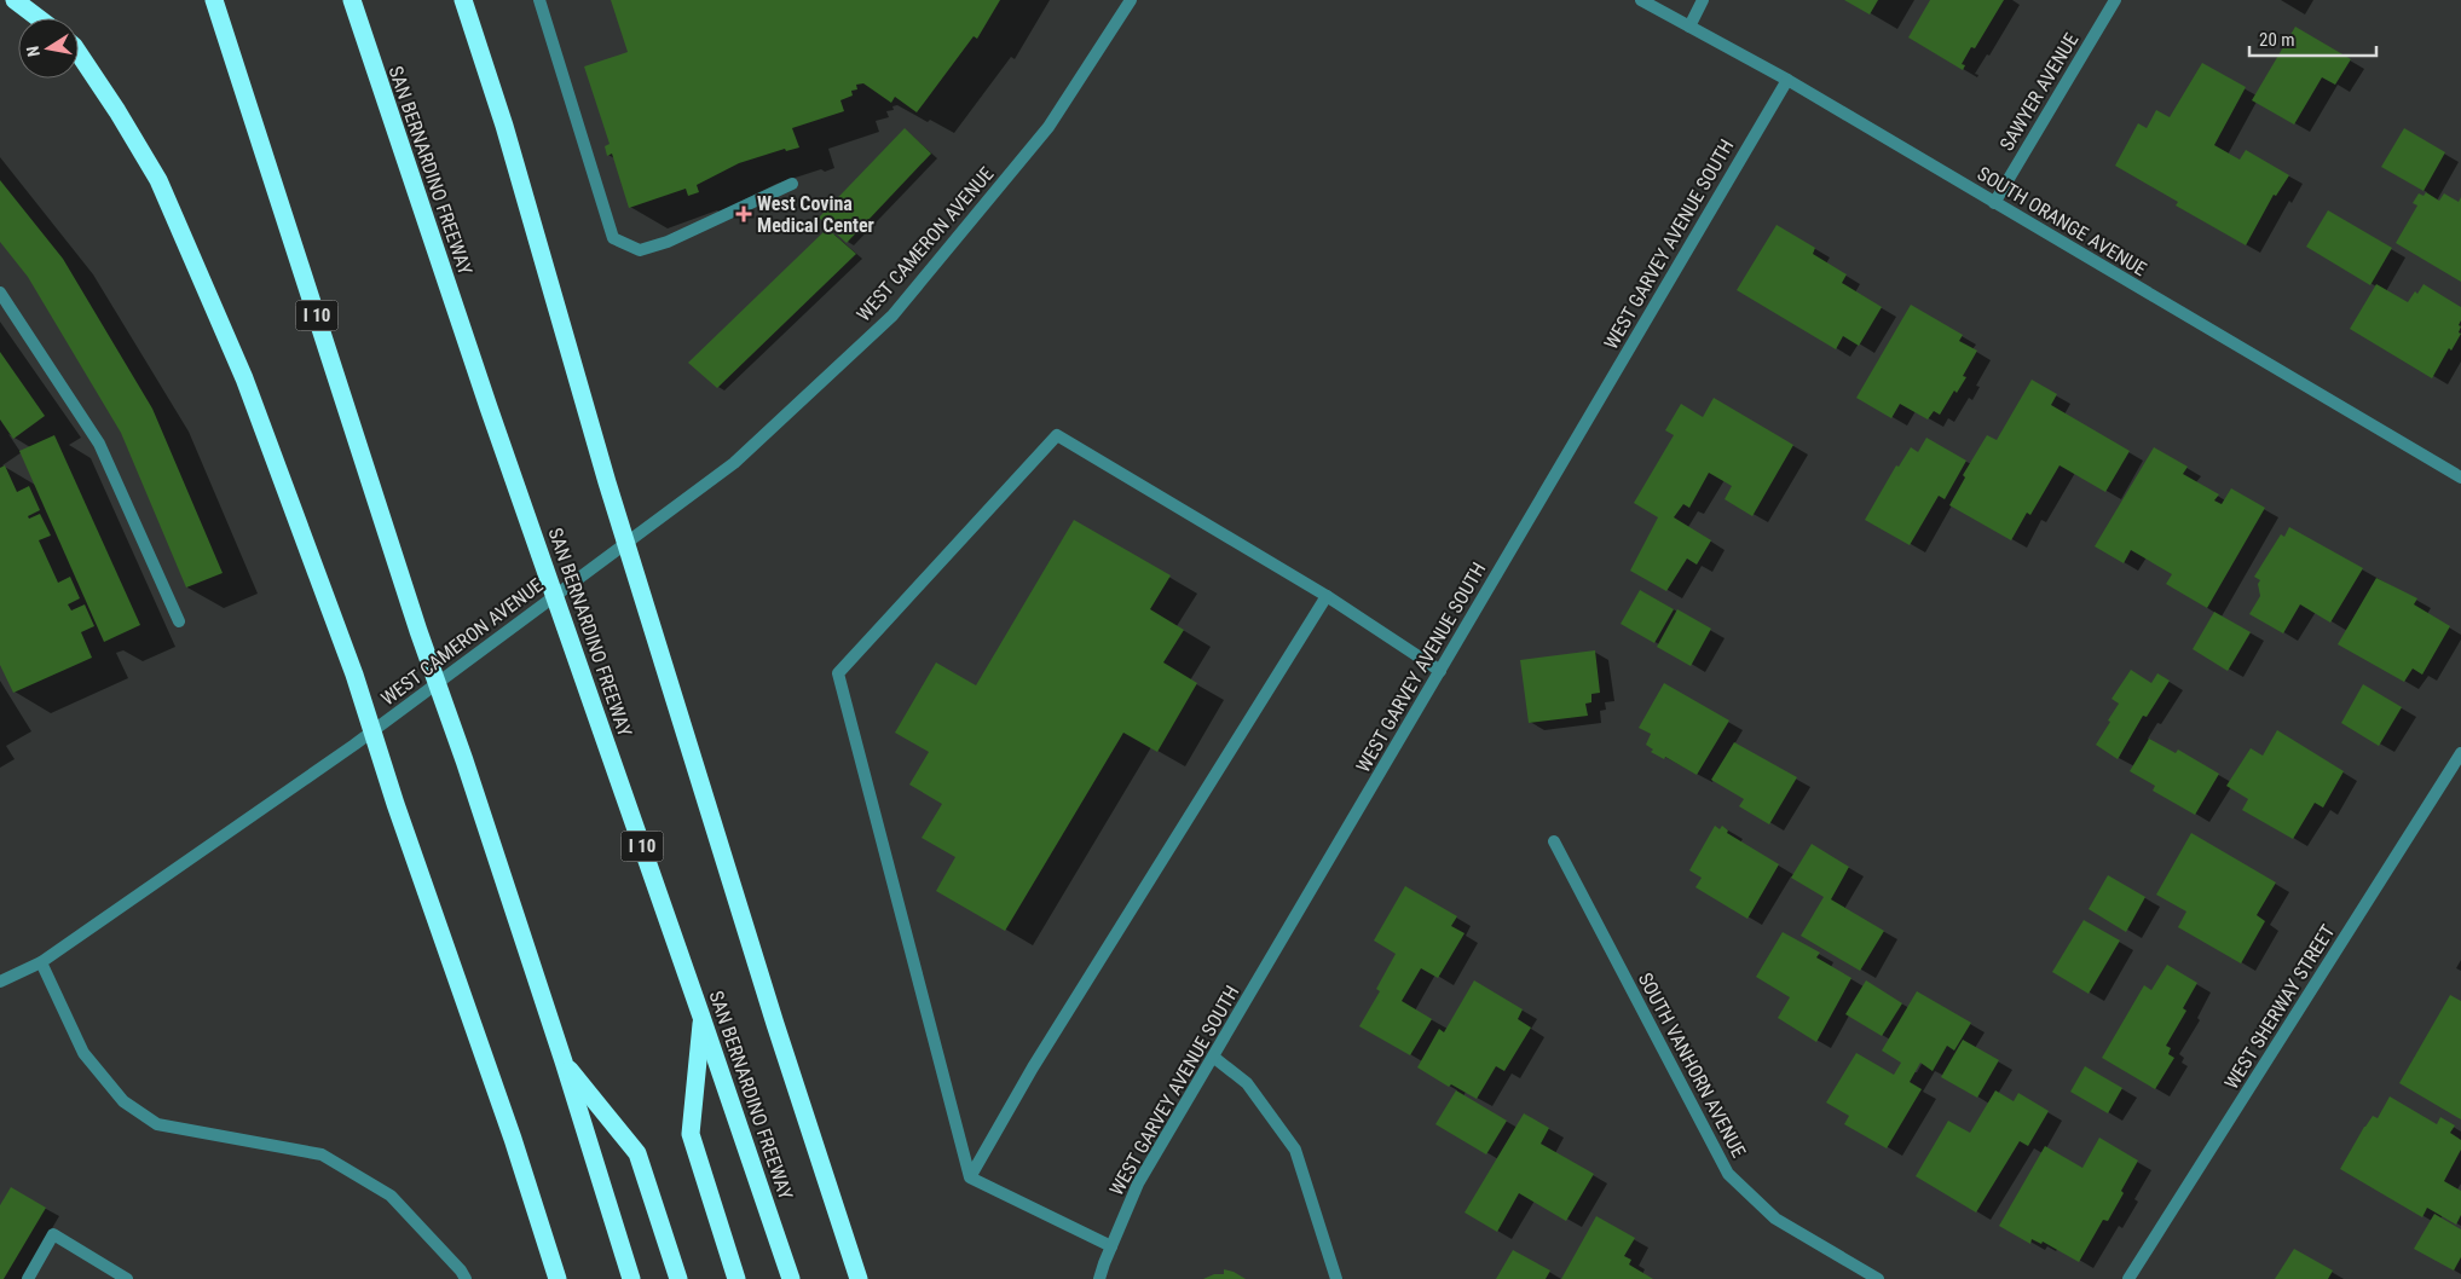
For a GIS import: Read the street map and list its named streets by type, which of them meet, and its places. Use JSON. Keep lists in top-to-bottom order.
{
  "streets": {
    "highway": ["SAN BERNARDINO FREEWAY", "I 10"],
    "street": [
      "SAWYER AVENUE",
      "SOUTH ORANGE AVENUE",
      "WEST CAMERON AVENUE",
      "WEST GARVEY AVENUE SOUTH",
      "WEST SHERWAY STREET",
      "SOUTH VANHORN AVENUE"
    ]
  },
  "crossings": [
    ["SAWYER AVENUE", "SOUTH ORANGE AVENUE"],
    ["SOUTH ORANGE AVENUE", "WEST GARVEY AVENUE SOUTH"]
  ],
  "places": {
    "health": ["West Covina Medical Center"]
  },
  "scale_bar": "20 m",
  "north": "left"
}
